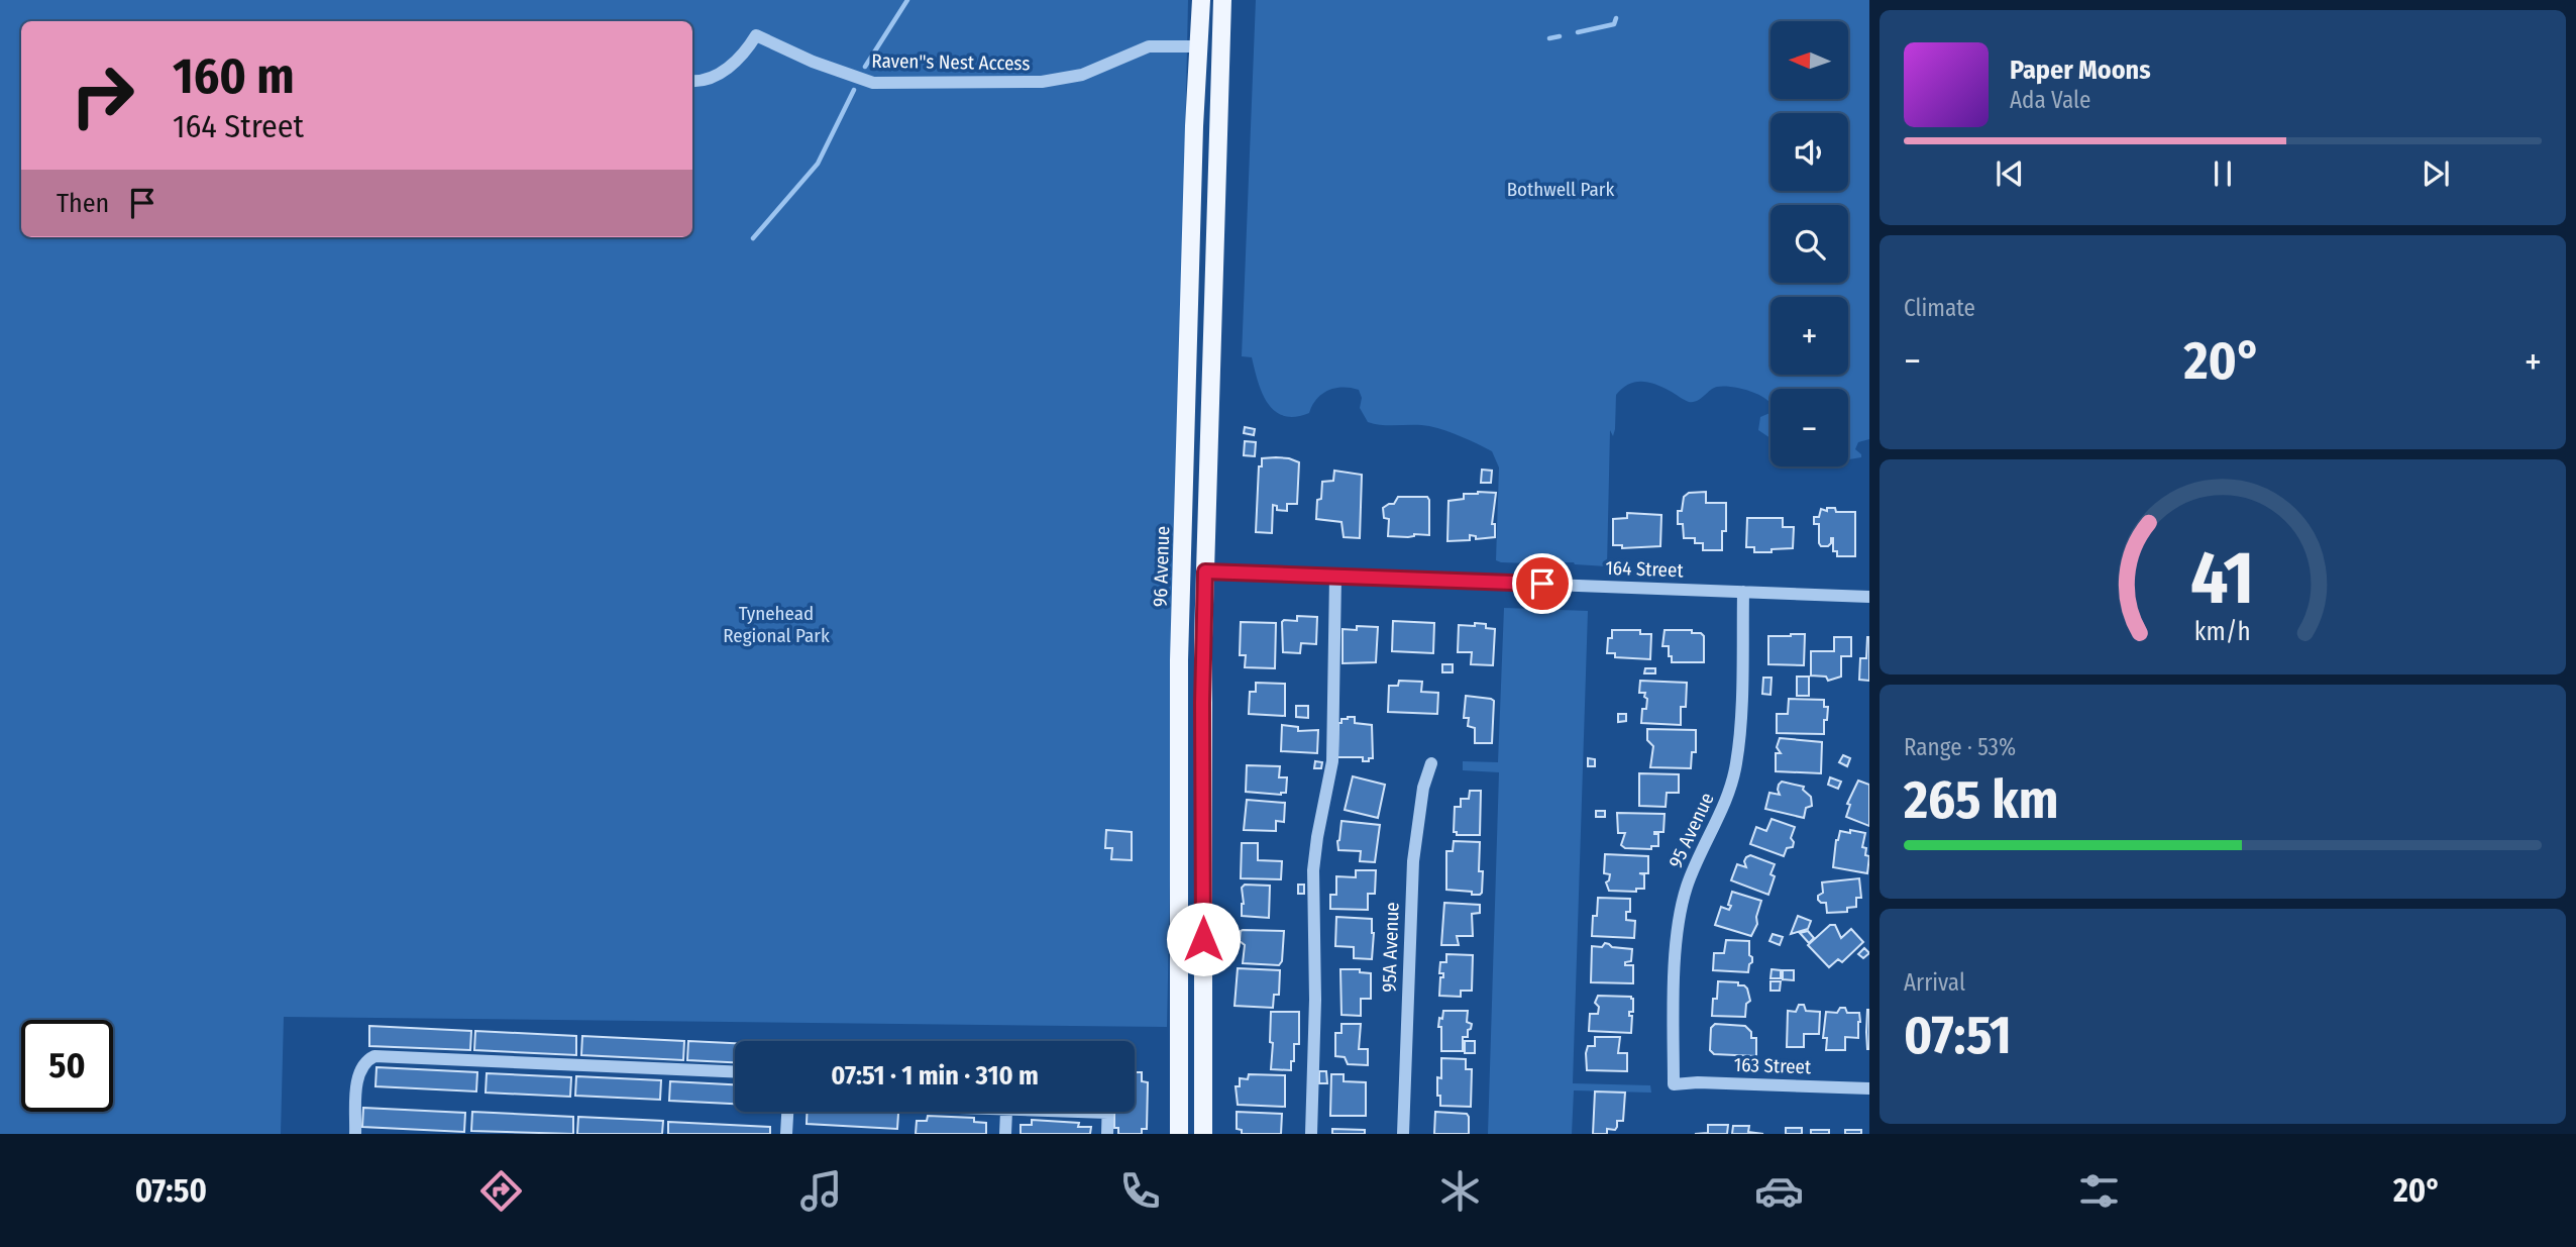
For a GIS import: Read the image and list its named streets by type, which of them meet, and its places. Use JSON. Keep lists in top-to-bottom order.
{
  "streets": {
    "main road": ["96 Avenue"],
    "street": [
      "Raven\"s Nest Access",
      "164 Street",
      "95 Avenue",
      "95A Avenue",
      "163 Street"
    ]
  },
  "crossings": [
    ["Raven\"s Nest Access", "96 Avenue"],
    ["164 Street", "95 Avenue"],
    ["95 Avenue", "163 Street"]
  ],
  "parks": ["Bothwell Park", "Tynehead Regional Park"],
  "north": "left",
  "page": {
    "map_buttons": ["+", "−"],
    "turn": ["160 m", "164 Street"],
    "song": ["Paper Moons", "Ada Vale"],
    "then": "Then",
    "tile": [
      "Climate",
      ["Range · 53%", "265 km"],
      ["Arrival", "07:51"]
    ],
    "heat": ["−", "20°", "+"],
    "limit": "50",
    "trip": "07:51 · 1 min · 310 m",
    "tabs": ["07:50", "20°"],
    "gauge": ["41", "km/h"]
  }
}
